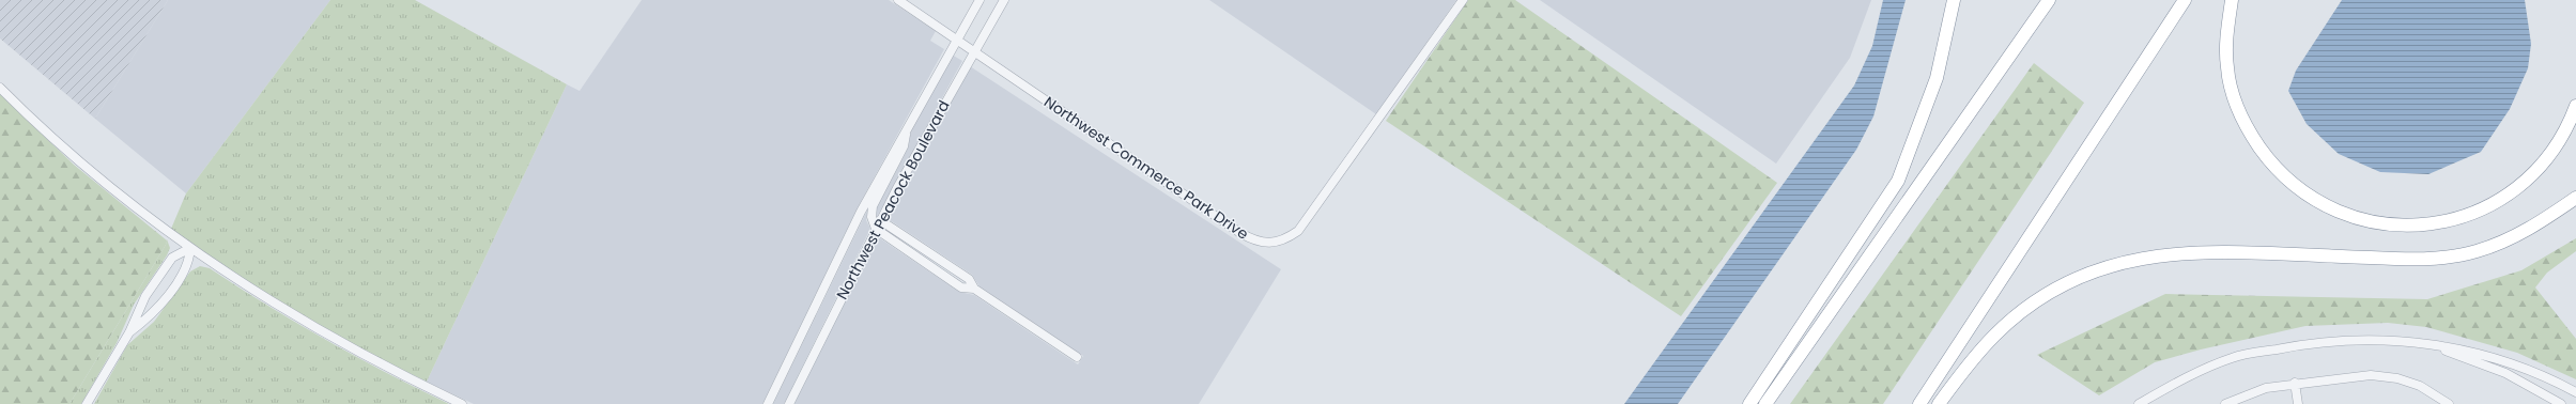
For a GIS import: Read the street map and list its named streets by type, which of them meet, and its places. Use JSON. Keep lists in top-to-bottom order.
{
  "streets": {
    "street": ["Northwest Commerce Park Drive", "Northwest Peacock Boulevard"]
  },
  "crossings": [
    ["Northwest Commerce Park Drive", "Northwest Peacock Boulevard"]
  ]
}
